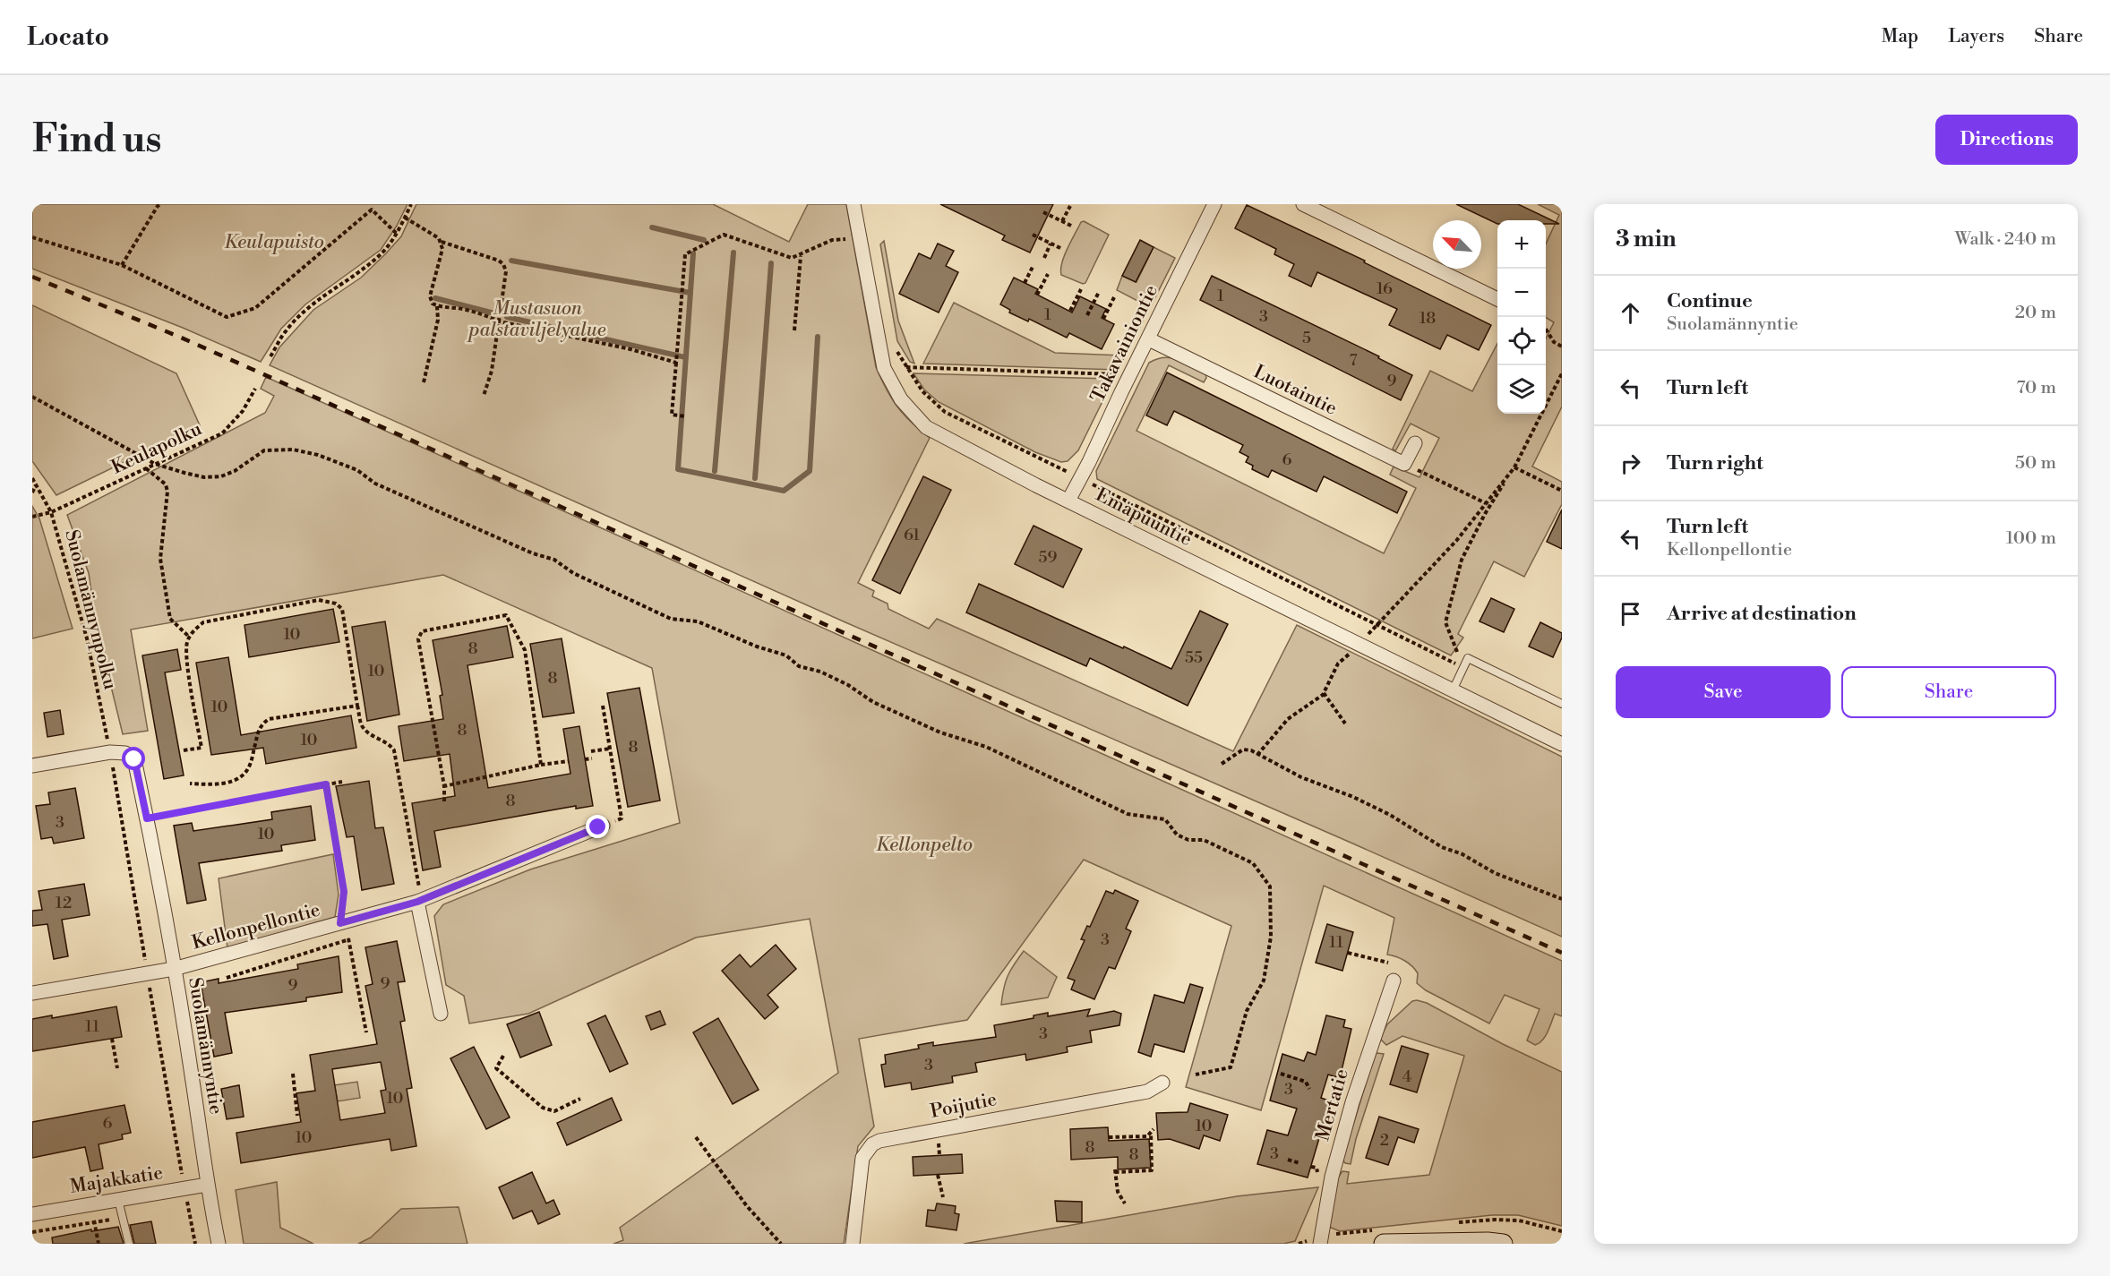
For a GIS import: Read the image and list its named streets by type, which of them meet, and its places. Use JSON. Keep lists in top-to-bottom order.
{
  "streets": {
    "street": [
      "Takavainiontie",
      "Luotaintie",
      "Emäpuuntie",
      "Kellonpellontie",
      "Suolamännyntie",
      "Mertatie",
      "Poijutie",
      "Majakkatie"
    ],
    "path": ["Keulapolku", "Suolamännynpolku"]
  },
  "crossings": [
    ["Takavainiontie", "Luotaintie"],
    ["Takavainiontie", "Emäpuuntie"],
    ["Keulapolku", "Suolamännynpolku"],
    ["Suolamännynpolku", "Kellonpellontie"],
    ["Suolamännynpolku", "Suolamännyntie"],
    ["Suolamännynpolku", "Majakkatie"],
    ["Kellonpellontie", "Suolamännyntie"],
    ["Suolamännyntie", "Majakkatie"]
  ],
  "parks": ["Keulapuisto", "Mustasuon palstaviljelyalue", "Kellonpelto"],
  "house_numbers": [
    "16",
    "1",
    "1",
    "3",
    "18",
    "5",
    "7",
    "9",
    "6",
    "61",
    "59",
    "10",
    "8",
    "55",
    "10",
    "8",
    "10",
    "8",
    "10",
    "8",
    "8",
    "3",
    "10",
    "12",
    "3",
    "11",
    "9",
    "9",
    "11",
    "3",
    "3",
    "4",
    "3",
    "10",
    "6",
    "10",
    "10",
    "2",
    "8",
    "3",
    "8"
  ],
  "north": "top left",
  "page": {
    "header": "Locato",
    "nav": ["Map", "Layers", "Share"],
    "buttons": [
      "Directions",
      ["Save", "Share"]
    ],
    "title": "Find us",
    "heading": ["3 min", "Walk · 240 m"],
    "map_buttons": ["+", "−"],
    "list": [
      ["Continue", "Suolamännyntie", "20 m"],
      ["Turn left", "70 m"],
      ["Turn right", "50 m"],
      ["Turn left", "Kellonpellontie", "100 m"],
      "Arrive at destination"
    ]
  }
}
